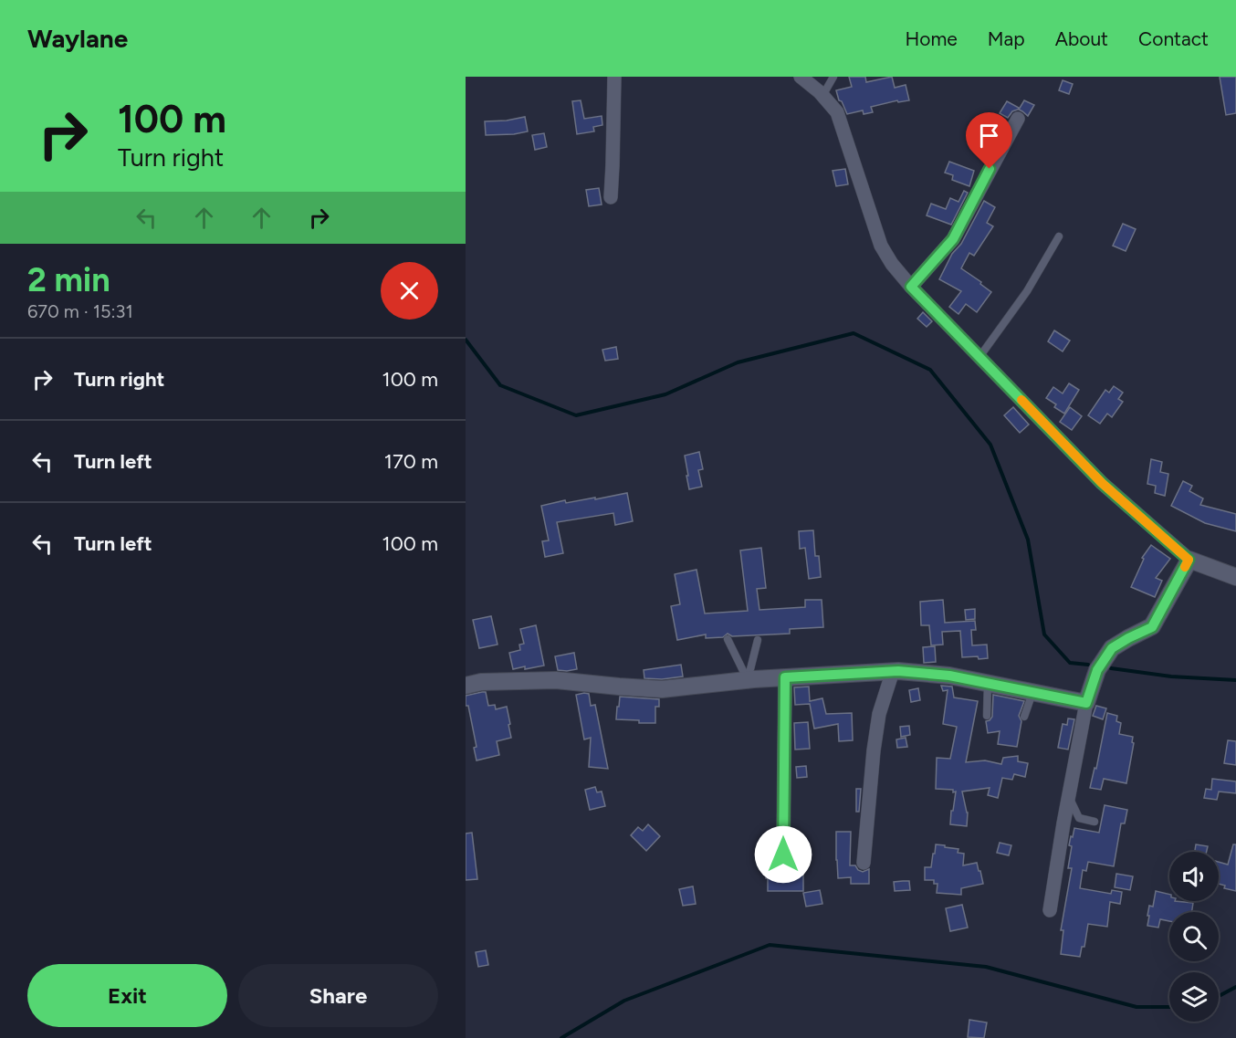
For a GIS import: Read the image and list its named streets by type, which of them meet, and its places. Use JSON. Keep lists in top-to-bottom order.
{
  "page": {
    "header": "Waylane",
    "nav": [
      "Home",
      "Map",
      "About",
      "Contact"
    ],
    "turn": ["100 m", "Turn right"],
    "heading": ["2 min", "670 m · 15:31"],
    "list": [
      {
        "name": "Turn right",
        "value": "100 m"
      },
      {
        "name": "Turn left",
        "value": "170 m"
      },
      {
        "name": "Turn left",
        "value": "100 m"
      }
    ],
    "buttons": ["Exit", "Share"]
  }
}
